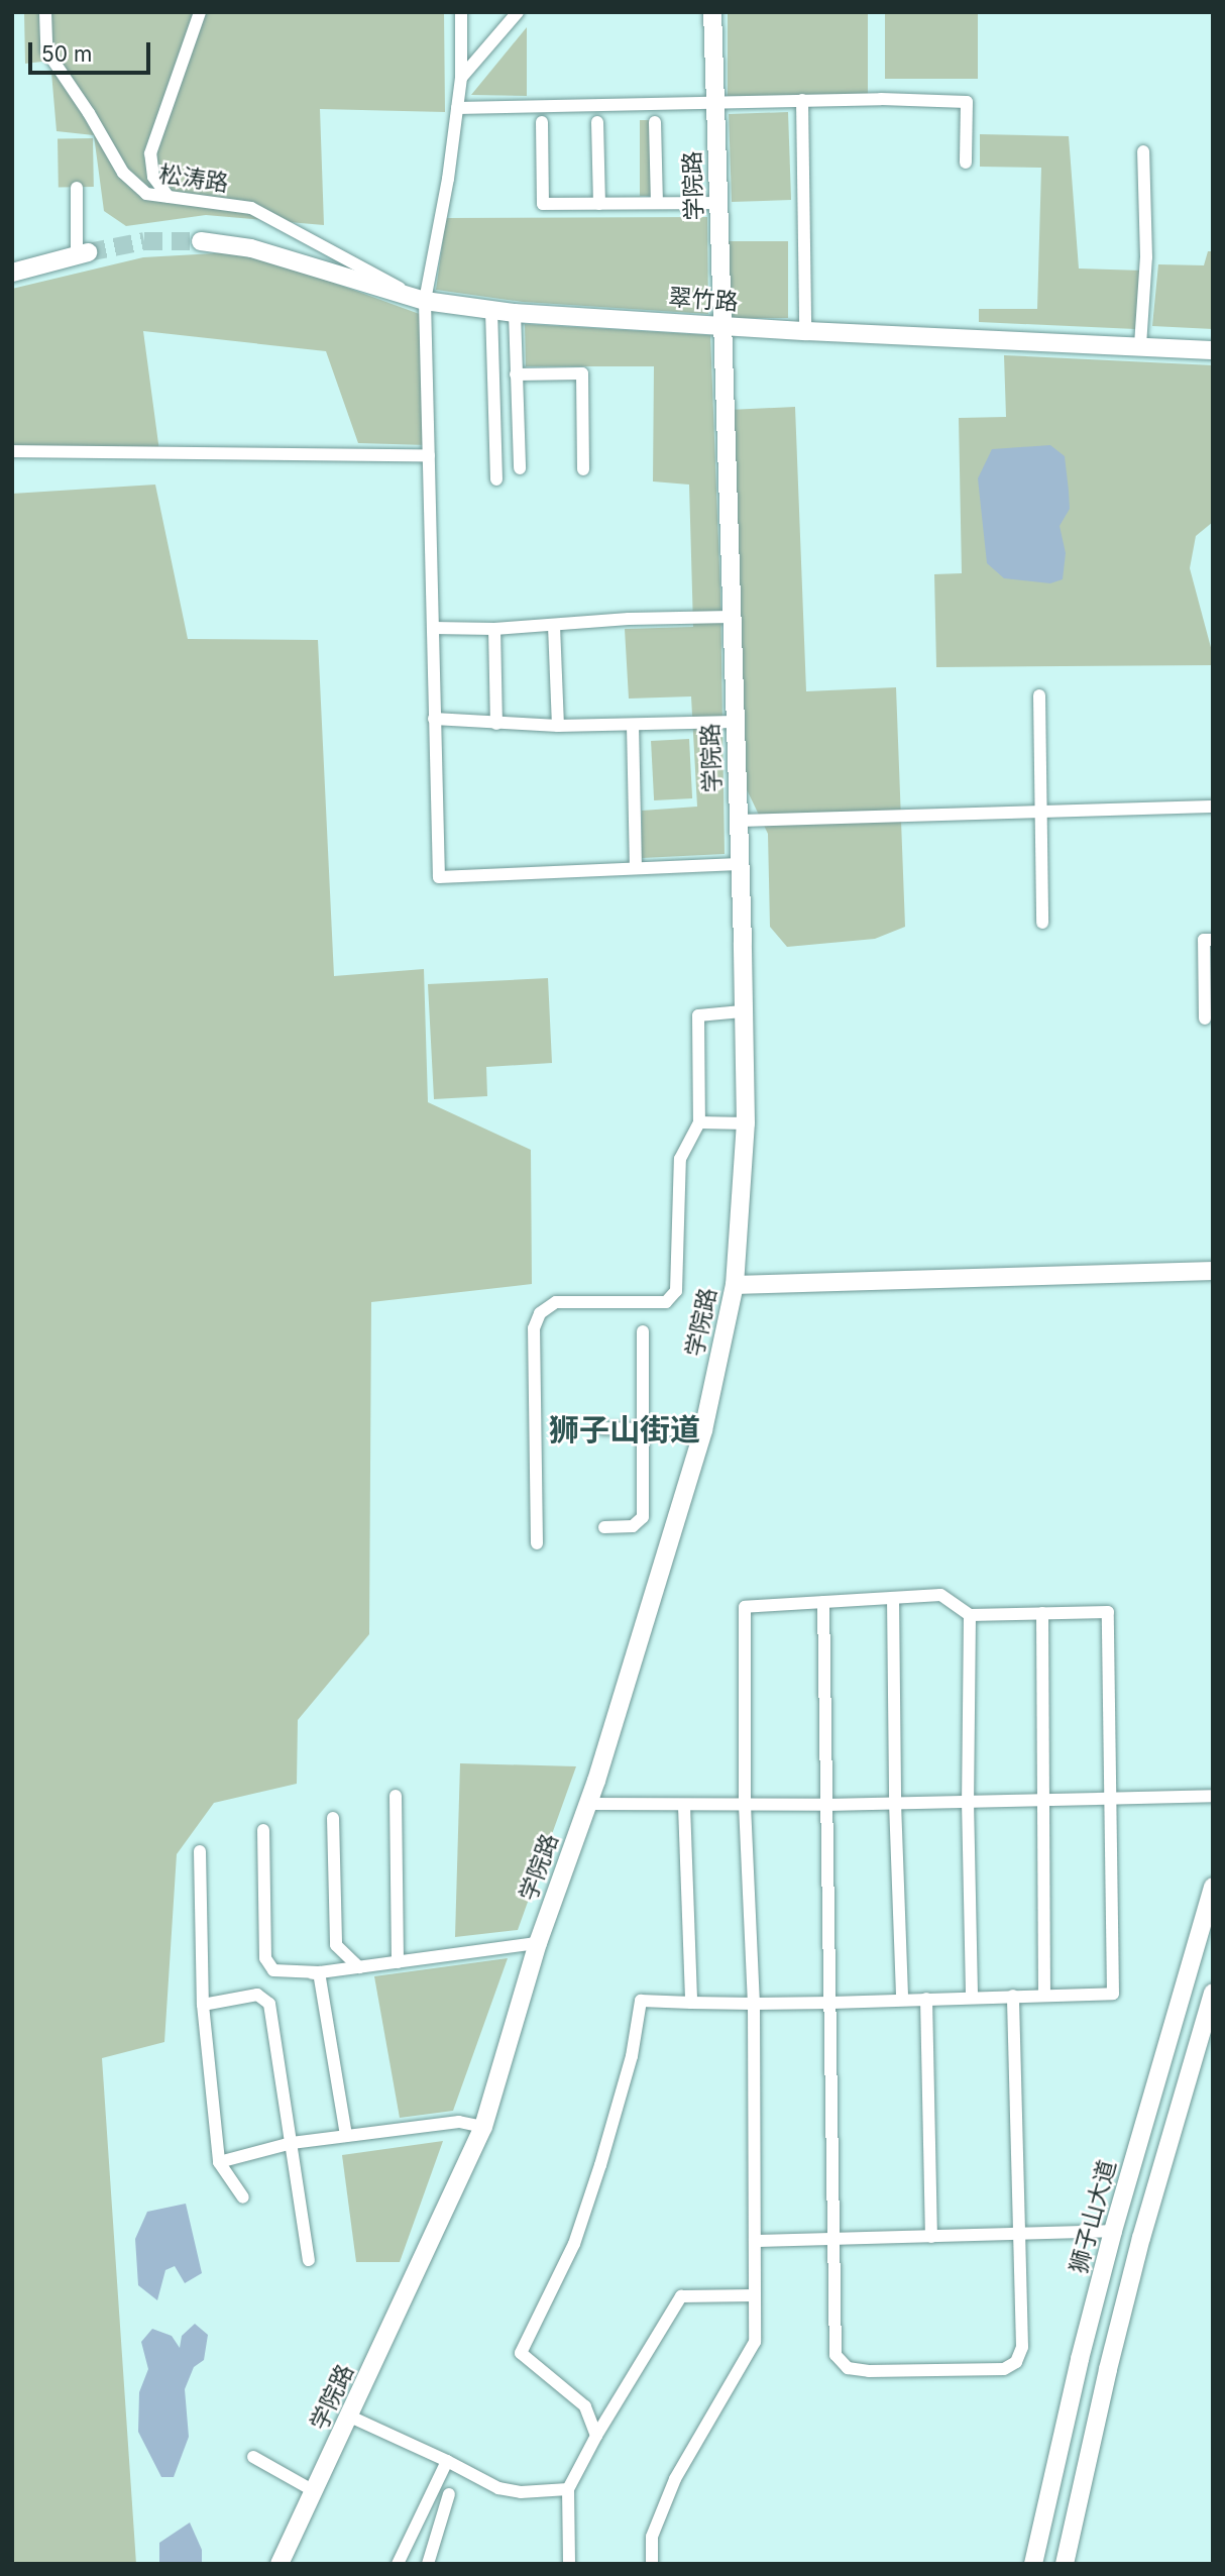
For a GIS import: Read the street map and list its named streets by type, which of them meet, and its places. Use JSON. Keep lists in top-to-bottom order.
{
  "streets": {
    "street": [
      "松涛路",
      "学院路",
      "翠竹路",
      "狮子山大道"
    ]
  },
  "crossings": [
    ["松涛路", "翠竹路"],
    ["学院路", "翠竹路"]
  ],
  "districts": ["狮子山街道"],
  "scale_bar": "50 m"
}
